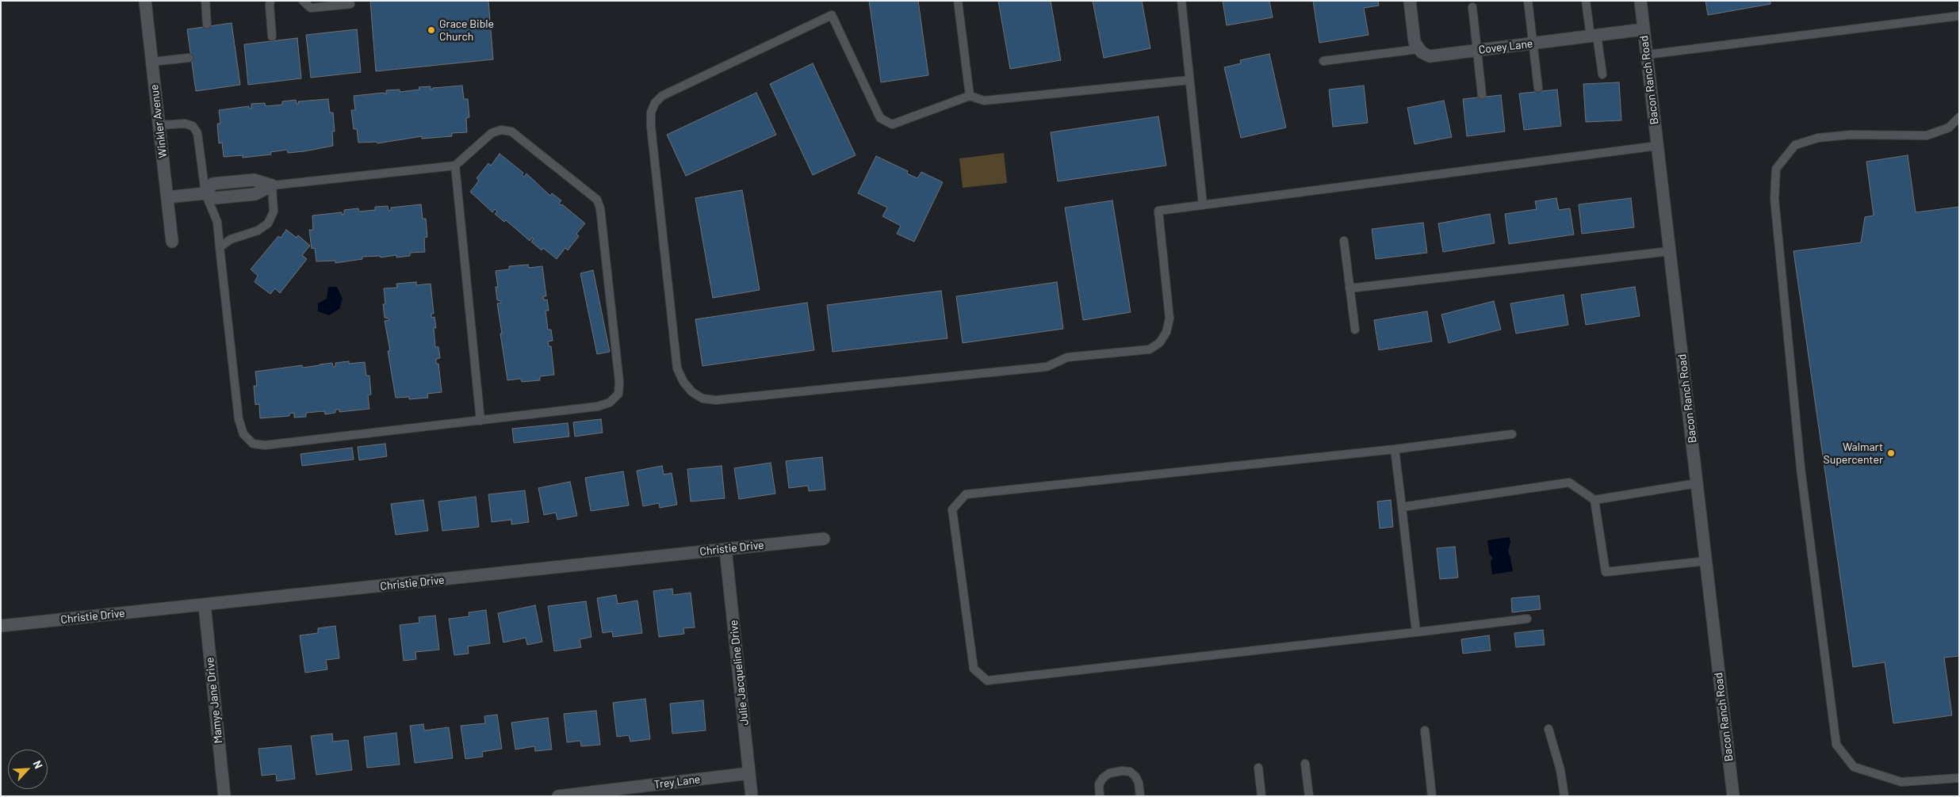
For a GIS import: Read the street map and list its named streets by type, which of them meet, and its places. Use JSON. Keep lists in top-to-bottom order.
{
  "streets": {
    "street": [
      "Covey Lane",
      "Bacon Ranch Road",
      "Winkler Avenue",
      "Christie Drive",
      "Julie Jacqueline Drive",
      "Mamye Jane Drive",
      "Trey Lane"
    ]
  },
  "crossings": [
    ["Covey Lane", "Bacon Ranch Road"],
    ["Christie Drive", "Julie Jacqueline Drive"],
    ["Christie Drive", "Mamye Jane Drive"],
    ["Julie Jacqueline Drive", "Trey Lane"]
  ],
  "places": ["Grace Bible Church", "Walmart Supercenter"],
  "north": "top right"
}
